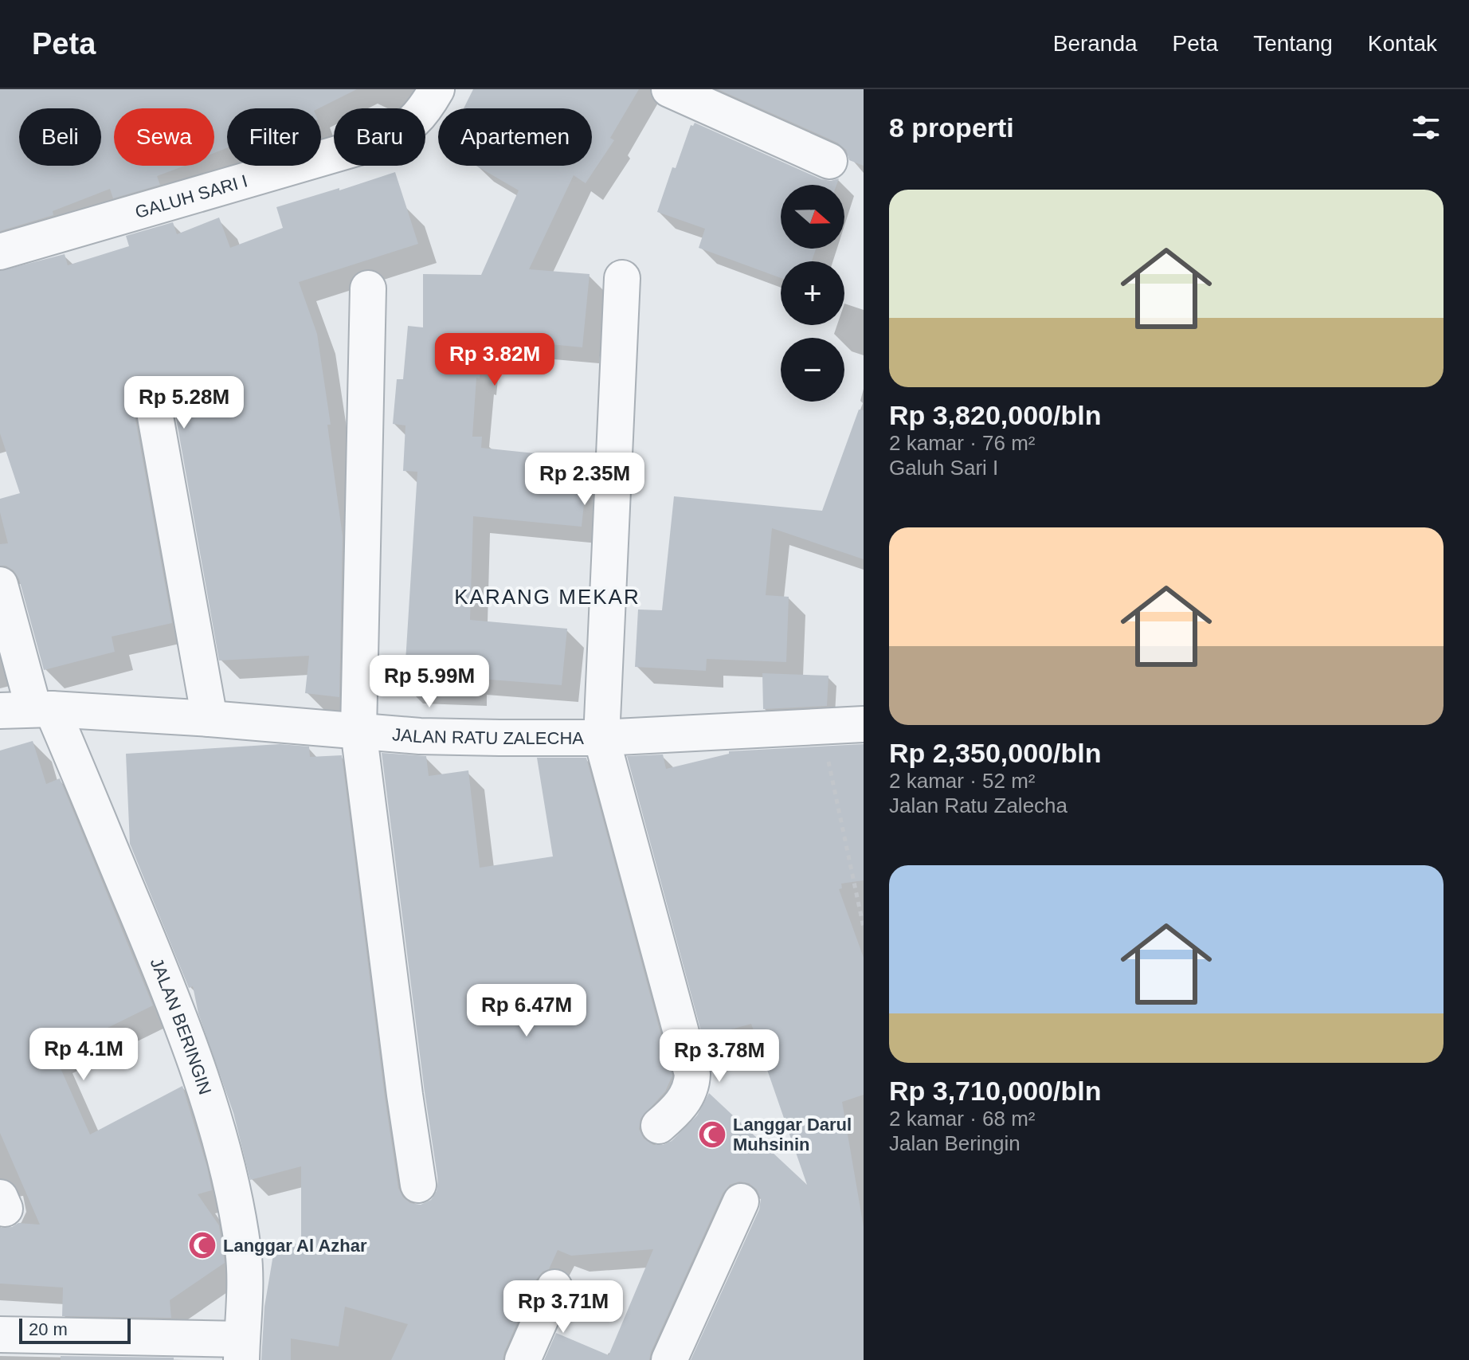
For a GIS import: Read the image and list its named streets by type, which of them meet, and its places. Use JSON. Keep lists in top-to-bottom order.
{
  "streets": {
    "street": ["GALUH SARI I", "JALAN RATU ZALECHA", "JALAN BERINGIN"]
  },
  "crossings": [
    ["JALAN RATU ZALECHA", "JALAN BERINGIN"]
  ],
  "districts": ["KARANG MEKAR"],
  "places": {
    "mosque": ["Langgar Darul Muhsinin", "Langgar Al Azhar"]
  },
  "scale_bar": "20 m",
  "north": "right",
  "page": {
    "header": "Peta",
    "nav": [
      "Beranda",
      "Peta",
      "Tentang",
      "Kontak"
    ],
    "heading": "8 properti",
    "chip": [
      "Beli",
      "Sewa",
      "Filter",
      "Baru",
      "Apartemen"
    ],
    "list": [
      {
        "name": "Rp 3,820,000/bln",
        "note": "2 kamar · 76 m² · Galuh Sari I"
      },
      {
        "name": "Rp 2,350,000/bln",
        "note": "2 kamar · 52 m² · Jalan Ratu Zalecha"
      },
      {
        "name": "Rp 3,710,000/bln",
        "note": "2 kamar · 68 m² · Jalan Beringin"
      }
    ],
    "map_buttons": ["+", "−"],
    "price": [
      "Rp 3.82M",
      "Rp 5.28M",
      "Rp 2.35M",
      "Rp 5.99M",
      "Rp 6.47M",
      "Rp 4.1M",
      "Rp 3.78M",
      "Rp 3.71M"
    ],
    "scale": "20 m"
  }
}
